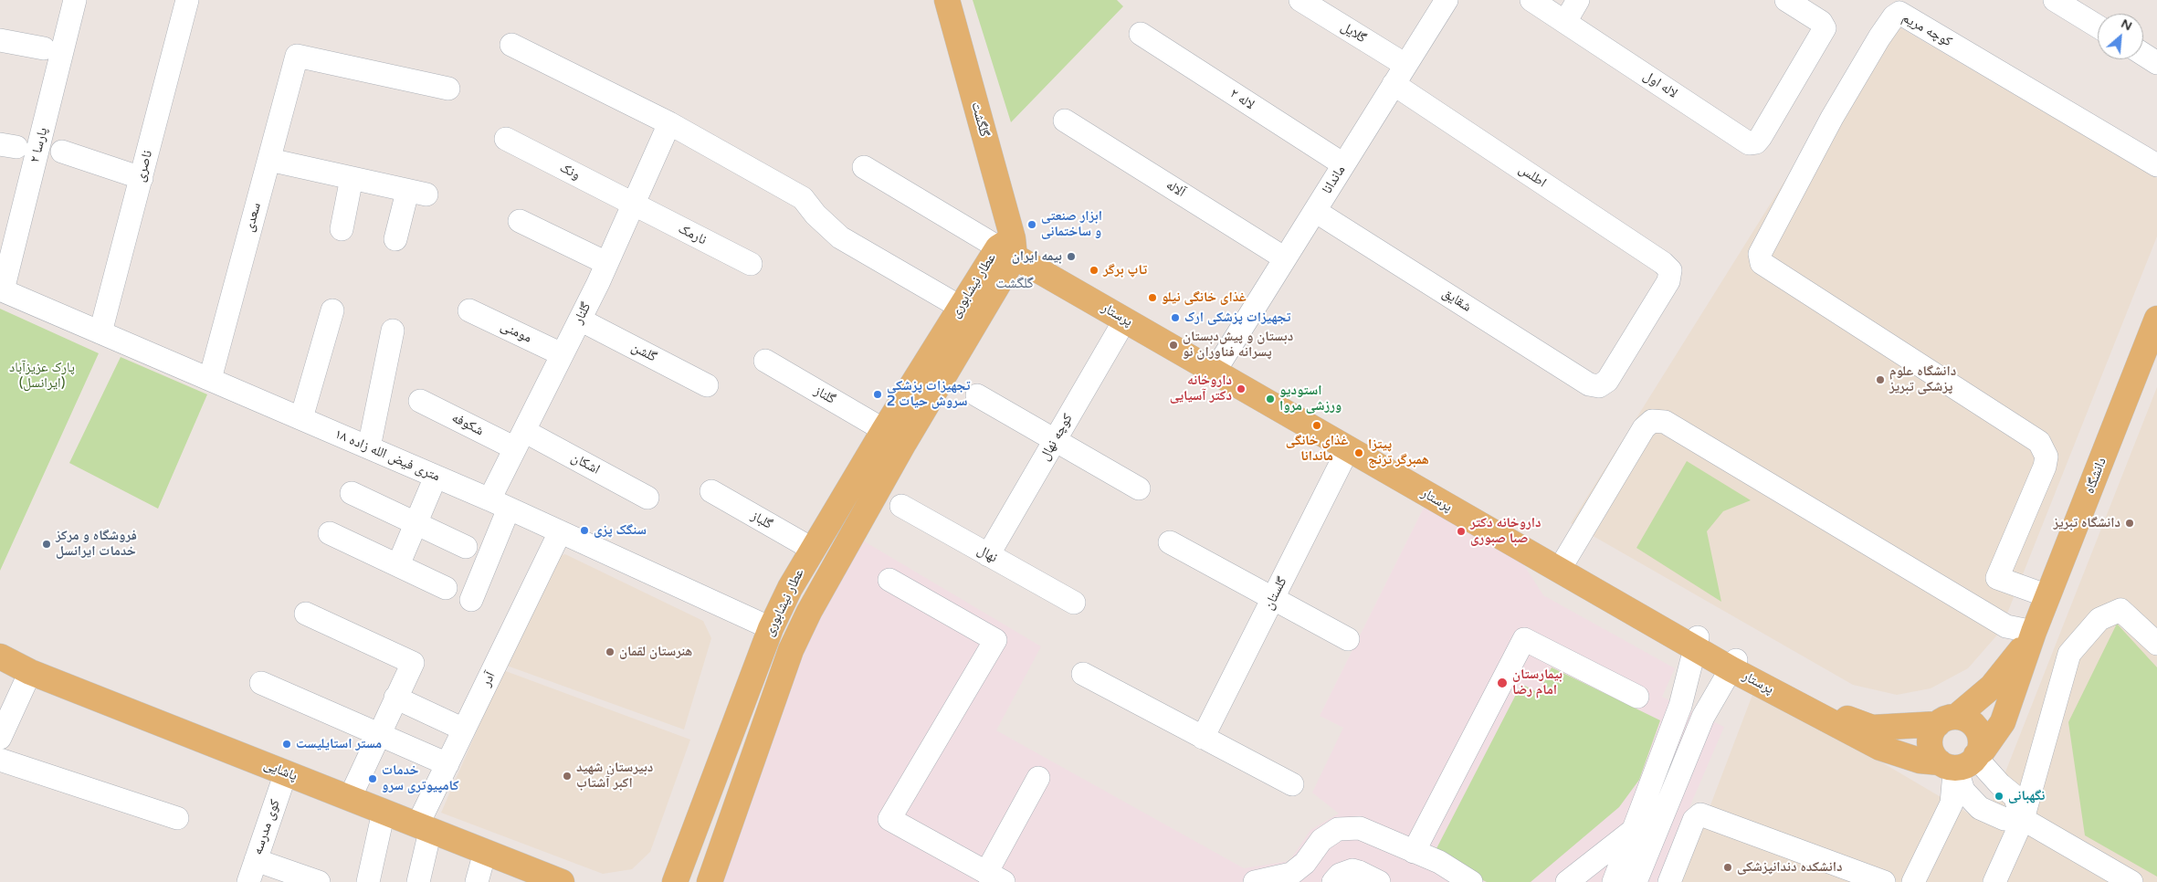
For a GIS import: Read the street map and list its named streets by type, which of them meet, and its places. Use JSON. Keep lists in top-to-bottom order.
{
  "streets": {
    "main road": [
      "گلگشت",
      "عطار نیشابوری",
      "پرستار",
      "دانشگاه",
      "پاشایی"
    ],
    "street": [
      "کوچه مریم",
      "گلایل",
      "لاله اول",
      "لاله ۲",
      "پارسا ۲",
      "ناصری",
      "ونک",
      "اطلس",
      "ماندانا",
      "آلاله",
      "سعدی",
      "نارمک",
      "شقایق",
      "گلنار",
      "مومنی",
      "گلشن",
      "گلناز",
      "شکوفه",
      "کوچه نهال",
      "۱۸ متری فیض الله زاده",
      "اشکان",
      "گلباز",
      "نهال",
      "گلستان",
      "آدر",
      "کوی مدرسه"
    ]
  },
  "crossings": [
    ["کوچه مریم", "دانشگاه"],
    ["گلایل", "اطلس"],
    ["گلایل", "ماندانا"],
    ["لاله ۲", "ماندانا"],
    ["گلگشت", "عطار نیشابوری"],
    ["گلگشت", "پرستار"],
    ["پارسا ۲", "۱۸ متری فیض الله زاده"],
    ["ناصری", "۱۸ متری فیض الله زاده"],
    ["ونک", "نارمک"],
    ["ونک", "گلنار"],
    ["اطلس", "ماندانا"],
    ["اطلس", "شقایق"],
    ["ماندانا", "آلاله"],
    ["ماندانا", "شقایق"],
    ["ماندانا", "پرستار"],
    ["سعدی", "۱۸ متری فیض الله زاده"],
    ["نارمک", "گلنار"],
    ["عطار نیشابوری", "پرستار"],
    ["عطار نیشابوری", "گلناز"],
    ["عطار نیشابوری", "۱۸ متری فیض الله زاده"],
    ["عطار نیشابوری", "گلباز"],
    ["گلنار", "مومنی"],
    ["گلنار", "گلشن"],
    ["گلنار", "شکوفه"],
    ["گلنار", "۱۸ متری فیض الله زاده"],
    ["گلنار", "اشکان"],
    ["پرستار", "کوچه نهال"],
    ["پرستار", "دانشگاه"],
    ["پرستار", "گلستان"],
    ["شکوفه", "اشکان"],
    ["کوچه نهال", "نهال"],
    ["۱۸ متری فیض الله زاده", "آدر"],
    ["آدر", "پاشایی"],
    ["پاشایی", "کوی مدرسه"]
  ],
  "districts": ["گلگشت"],
  "parks": ["پارک عزیزآباد (ایرانسل)"],
  "places": [
    "ابزار صنعتی و ساختمانی",
    "بیمه ایران",
    "تاپ برگر",
    "غذای خانگی نیلو",
    "تجهیزات پزشکی ارک",
    "دبستان و پیش‌دبستان پسرانه فناوران نو",
    "دانشگاه علوم پزشکی تبریز",
    "داروخانه دکتر آسیایی",
    "تجهیزات پزشکی سروش حیات 2",
    "استودیو ورزشی مروا",
    "غذای خانگی ماندانا",
    "پیتزا همبرگر ترنج",
    "دانشگاه تبریز",
    "سنگک پزی",
    "داروخانه دکتر صبا صبوری",
    "فروشگاه و مرکز خدمات ایرانسل",
    "هنرستان لقمان",
    "بیمارستان امام رضا",
    "مستر استایلیست",
    "دبیرستان شهید اکبر آشتاب",
    "خدمات کامپیوتری سرو",
    "نگهبانی",
    "دانشکده دندانپزشکی"
  ],
  "north": "top right"
}
